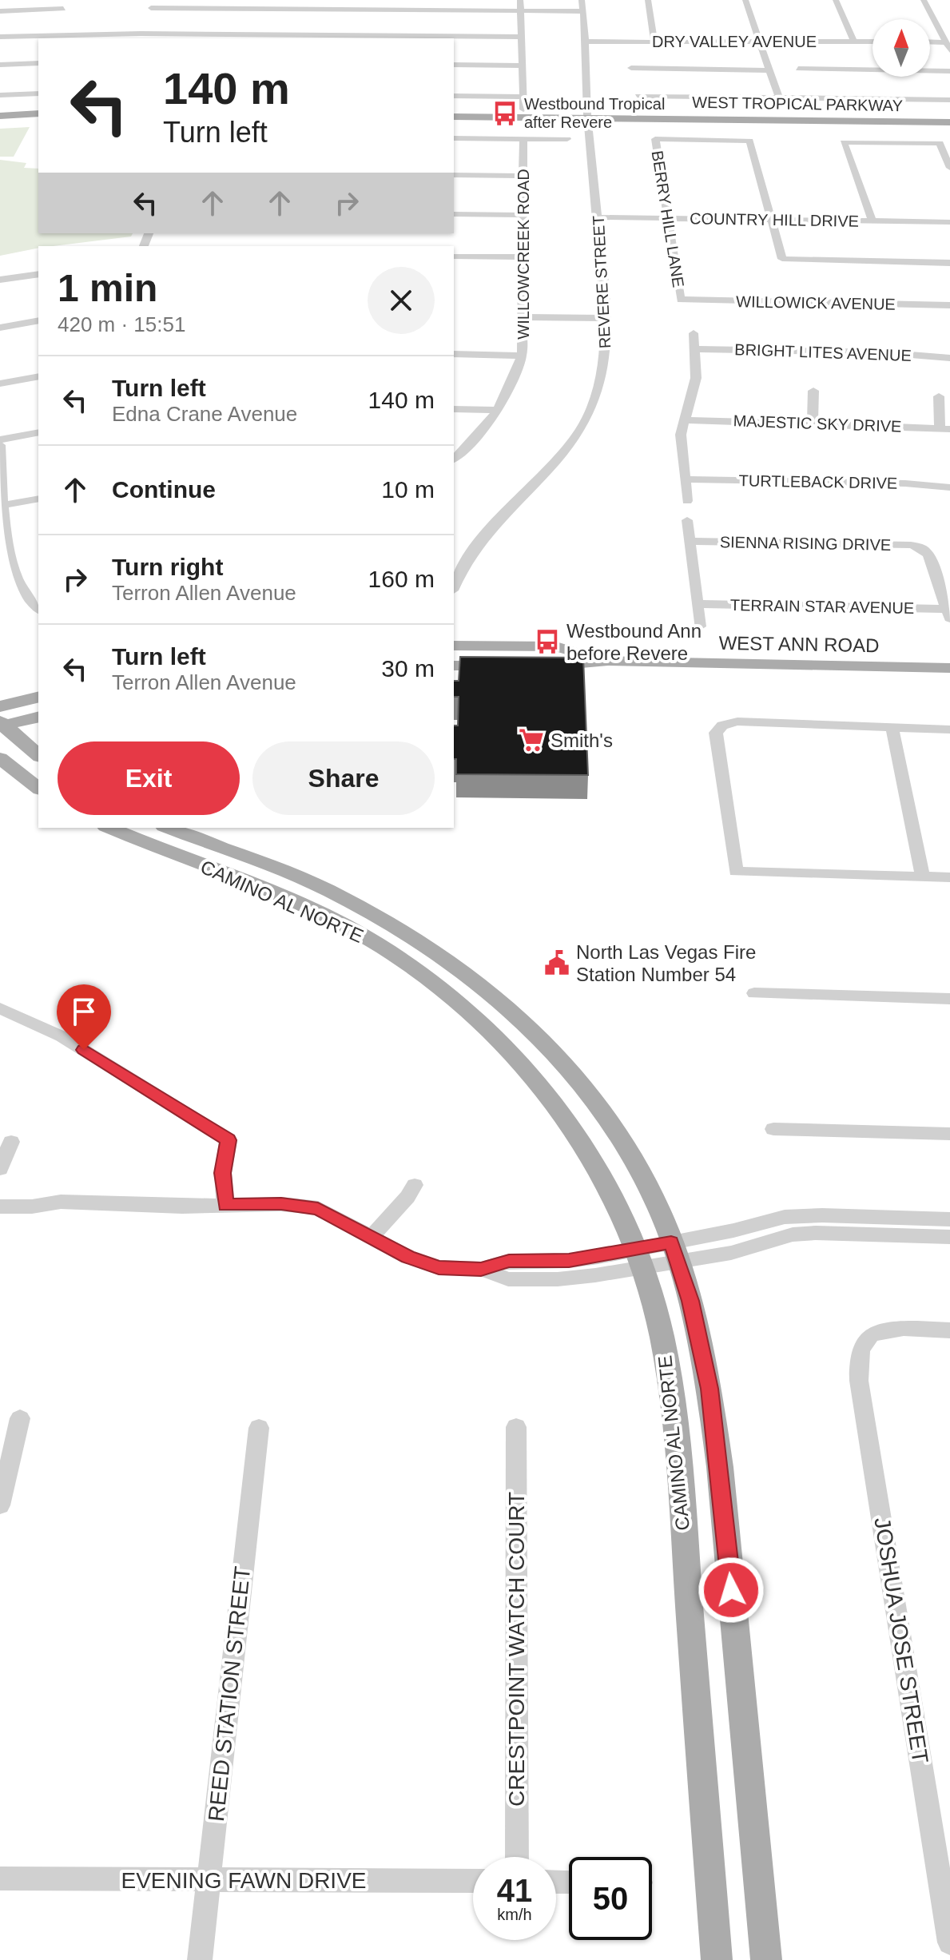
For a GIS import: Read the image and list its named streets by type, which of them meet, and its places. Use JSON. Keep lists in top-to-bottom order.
{
  "streets": {
    "main road": ["WEST TROPICAL PARKWAY", "WEST ANN ROAD", "CAMINO AL NORTE"],
    "street": [
      "DRY VALLEY AVENUE",
      "BERRY HILL LANE",
      "COUNTRY HILL DRIVE",
      "WILLOWCREEK ROAD",
      "REVERE STREET",
      "WILLOWICK AVENUE",
      "BRIGHT LITES AVENUE",
      "MAJESTIC SKY DRIVE",
      "TURTLEBACK DRIVE",
      "SIENNA RISING DRIVE",
      "TERRAIN STAR AVENUE",
      "JOSHUA JOSE STREET",
      "CRESTPOINT WATCH COURT",
      "REED STATION STREET",
      "EVENING FAWN DRIVE"
    ]
  },
  "crossings": [
    ["DRY VALLEY AVENUE", "REVERE STREET"],
    ["WEST TROPICAL PARKWAY", "REVERE STREET"],
    ["BERRY HILL LANE", "COUNTRY HILL DRIVE"],
    ["BERRY HILL LANE", "WILLOWICK AVENUE"],
    ["COUNTRY HILL DRIVE", "REVERE STREET"],
    ["SIENNA RISING DRIVE", "TERRAIN STAR AVENUE"],
    ["REED STATION STREET", "EVENING FAWN DRIVE"]
  ],
  "places": {
    "bus stop": ["Westbound Tropical after Revere", "Westbound Ann before Revere"],
    "supermarket": ["Smith's"],
    "public building": ["North Las Vegas Fire Station Number 54"]
  },
  "north": "top",
  "page": {
    "turn": ["140 m", "Turn left"],
    "heading": ["1 min", "420 m · 15:51"],
    "list": [
      {
        "name": "Turn left",
        "note": "Edna Crane Avenue",
        "value": "140 m"
      },
      {
        "name": "Continue",
        "value": "10 m"
      },
      {
        "name": "Turn right",
        "note": "Terron Allen Avenue",
        "value": "160 m"
      },
      {
        "name": "Turn left",
        "note": "Terron Allen Avenue",
        "value": "30 m"
      }
    ],
    "buttons": ["Exit", "Share"],
    "speed": "41 km/h",
    "limit": "50"
  }
}
